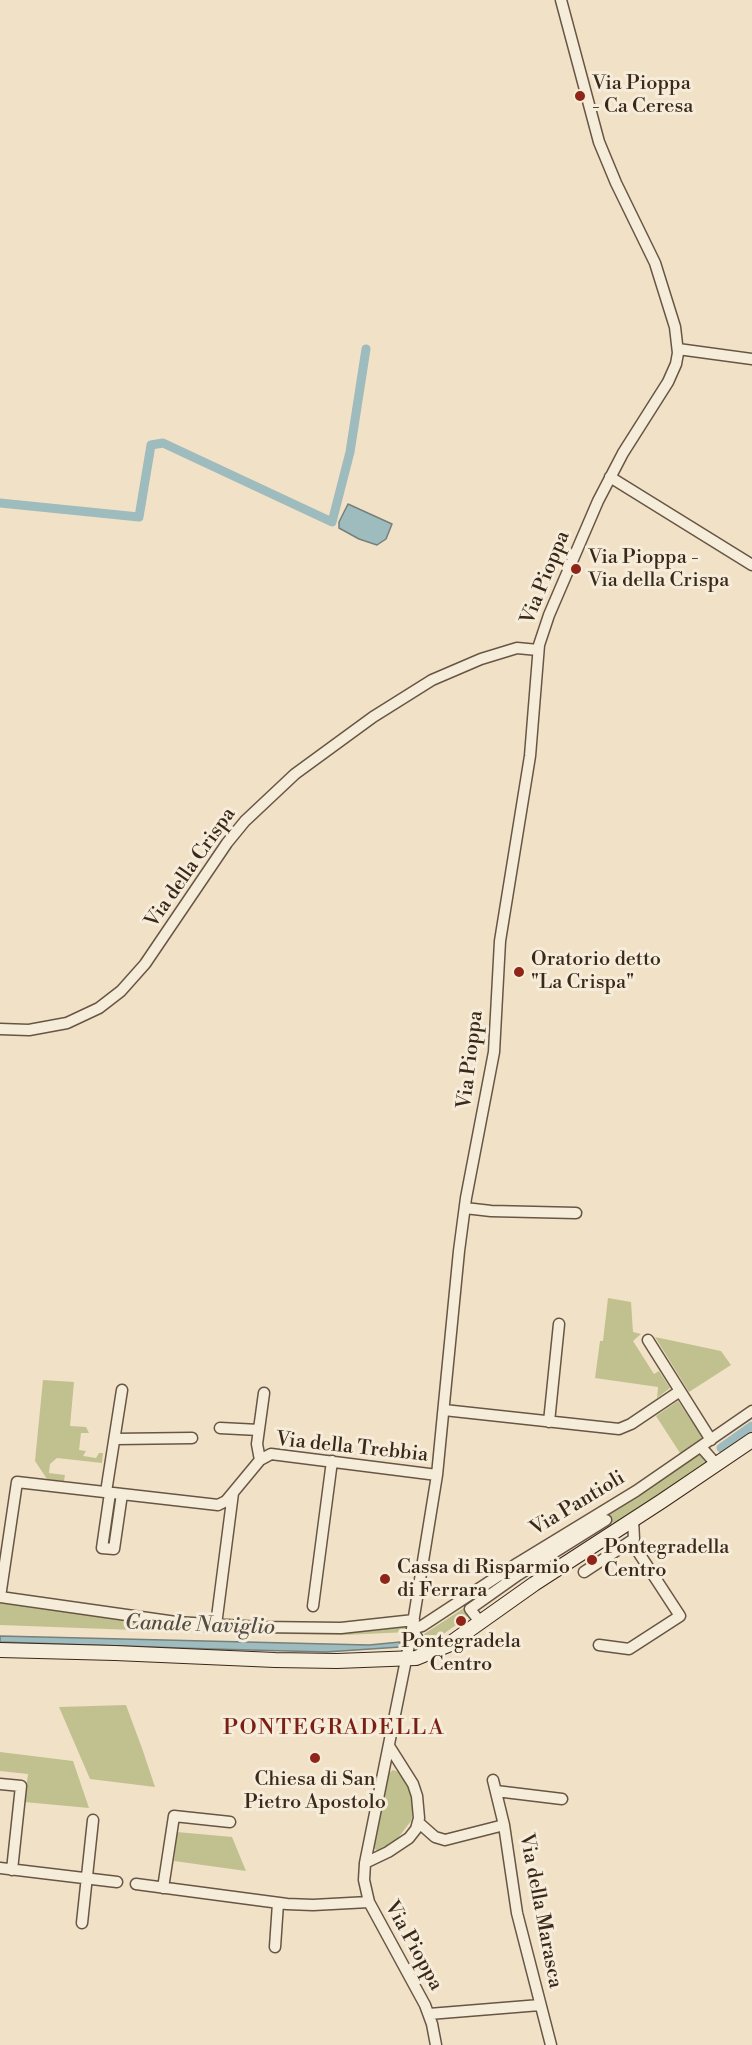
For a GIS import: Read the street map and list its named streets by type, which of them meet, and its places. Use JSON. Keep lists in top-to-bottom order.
{
  "streets": {
    "street": [
      "Via Pioppa",
      "Via della Crispa",
      "Via della Trebbia",
      "Via Pantioli",
      "Via della Marasca"
    ]
  },
  "crossings": [
    ["Via Pioppa", "Via della Crispa"],
    ["Via Pioppa", "Via della Trebbia"],
    ["Via Pioppa", "Via Pantioli"]
  ],
  "districts": ["PONTEGRADELLA"],
  "water": ["Canale Naviglio"],
  "places": [
    "Via Pioppa - Ca Ceresa",
    "Via Pioppa - Via della Crispa",
    "Oratorio detto \"La Crispa\"",
    "Pontegradella Centro",
    "Cassa di Risparmio di Ferrara",
    "Pontegradela Centro",
    "Chiesa di San Pietro Apostolo"
  ]
}
